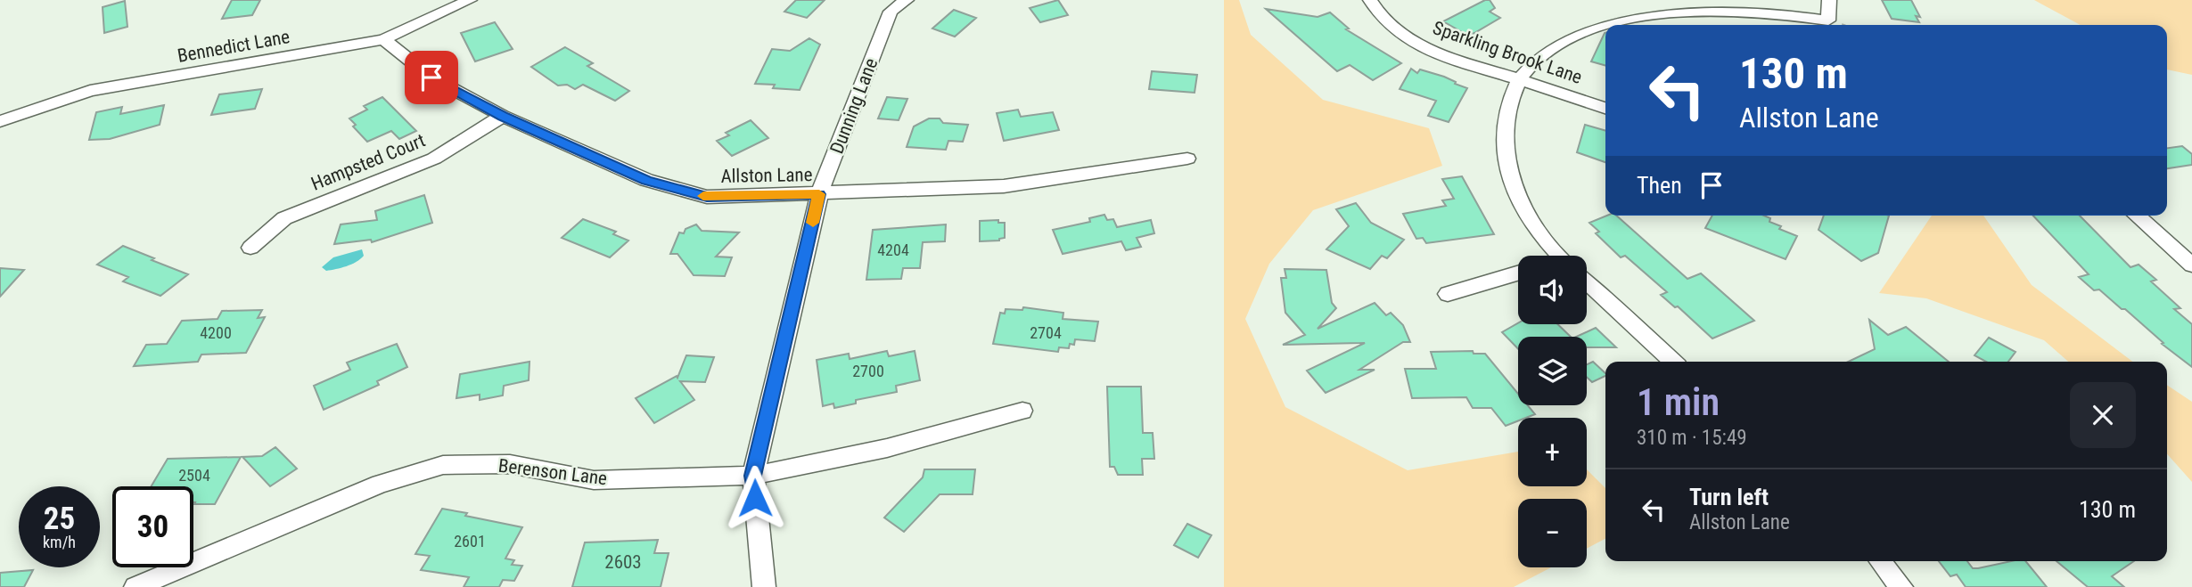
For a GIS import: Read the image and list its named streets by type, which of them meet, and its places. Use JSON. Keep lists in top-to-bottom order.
{
  "streets": {
    "street": [
      "Bennedict Lane",
      "Sparkling Brook Lane",
      "Dunning Lane",
      "Hampsted Court",
      "Allston Lane",
      "Berenson Lane"
    ]
  },
  "crossings": [
    ["Bennedict Lane", "Allston Lane"],
    ["Dunning Lane", "Allston Lane"],
    ["Dunning Lane", "Berenson Lane"],
    ["Hampsted Court", "Allston Lane"]
  ],
  "house_numbers": [
    "4204",
    "4200",
    "2704",
    "2700",
    "2504",
    "2601",
    "2603"
  ],
  "page": {
    "turn": ["130 m", "Allston Lane"],
    "then": "Then",
    "map_buttons": ["+", "−"],
    "heading": ["1 min", "310 m · 15:49"],
    "list": [
      {
        "name": "Turn left",
        "note": "Allston Lane",
        "value": "130 m"
      }
    ],
    "speed": "25 km/h",
    "limit": "30"
  }
}
